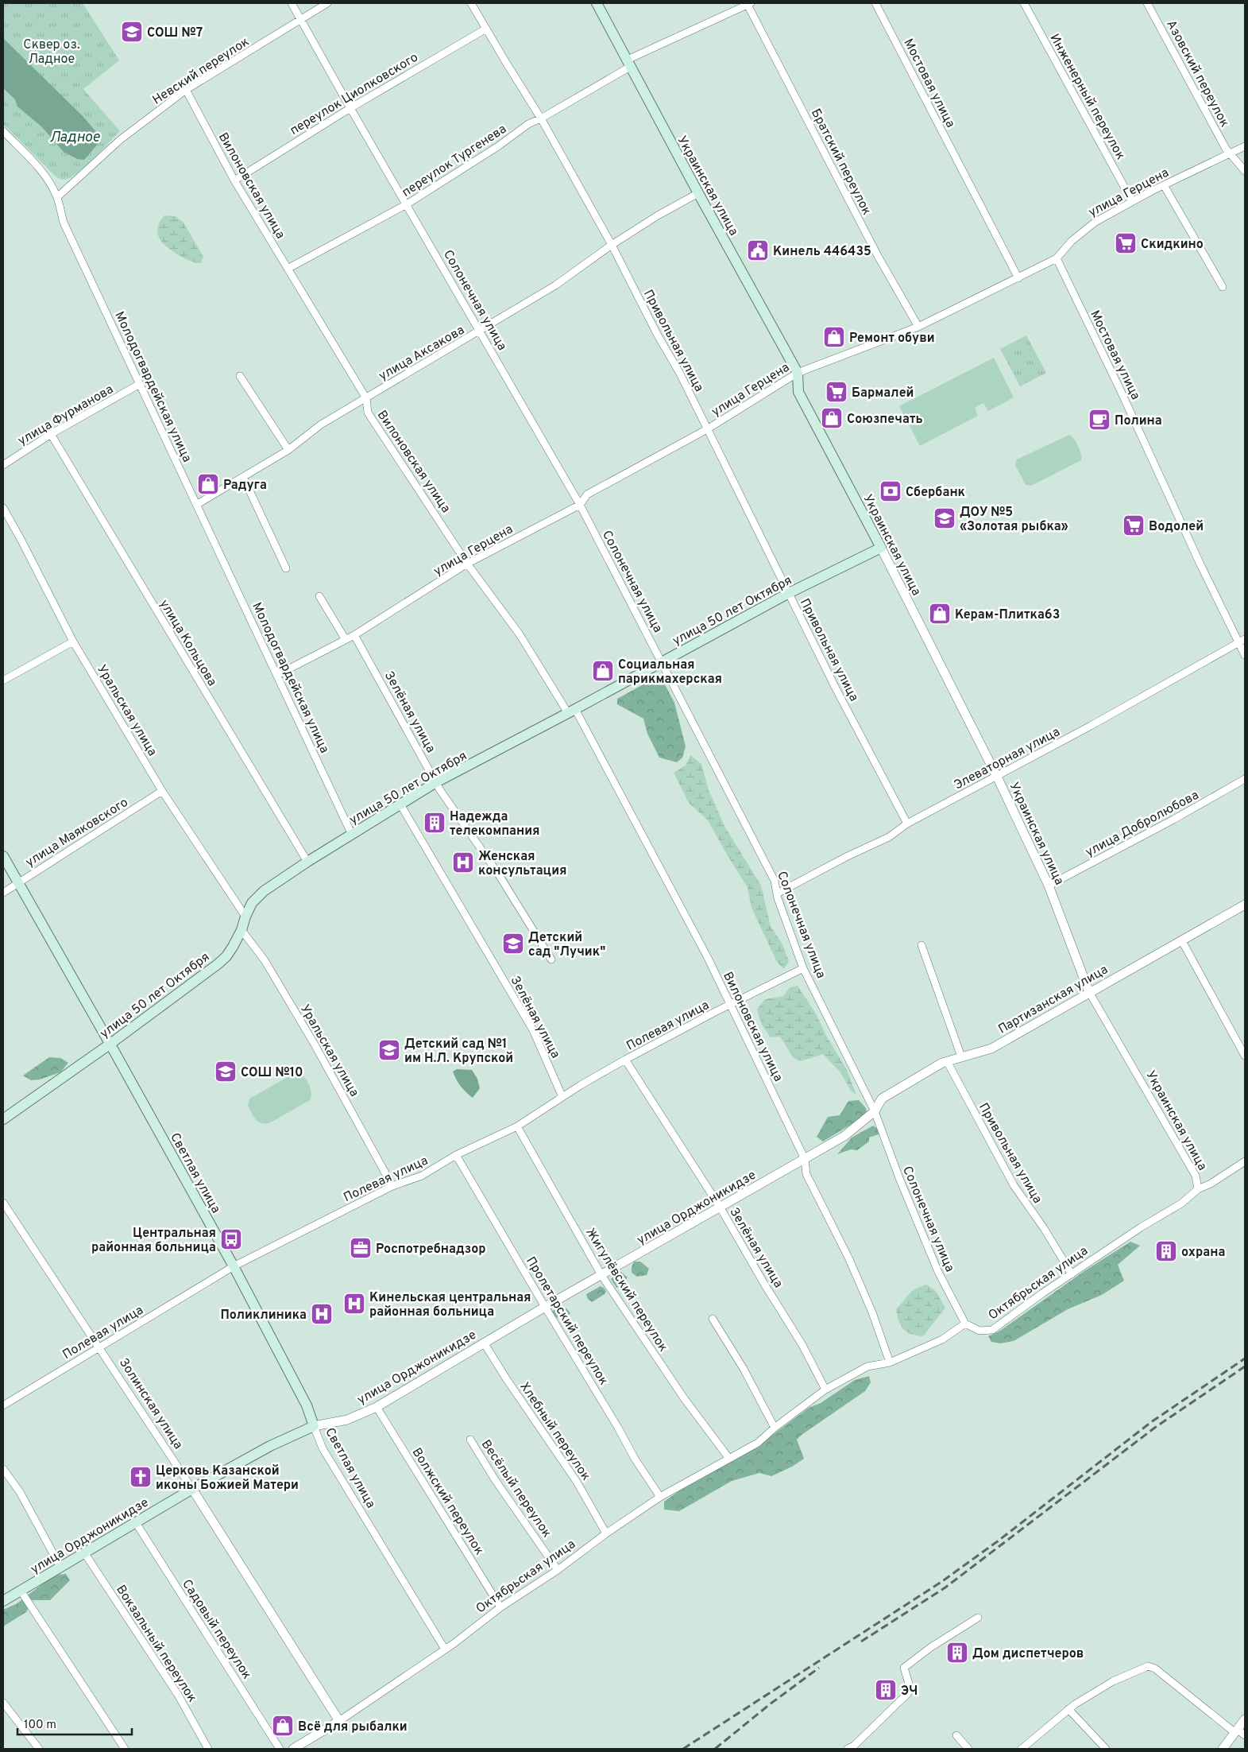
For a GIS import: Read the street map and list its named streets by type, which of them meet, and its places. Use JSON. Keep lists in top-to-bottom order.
{
  "streets": {
    "main road": [
      "Украинская улица",
      "улица 50 лет Октября",
      "Светлая улица",
      "улица Орджоникидзе"
    ],
    "street": [
      "Невский переулок",
      "Азовский переулок",
      "Мостовая улица",
      "переулок Циолковского",
      "Инженерный переулок",
      "переулок Тургенева",
      "Братский переулок",
      "Вилоновская улица",
      "улица Герцена",
      "Солонечная улица",
      "Привольная улица",
      "улица Аксакова",
      "Молодогвардейская улица",
      "улица Фурманова",
      "улица Кольцова",
      "Уральская улица",
      "Зелёная улица",
      "Элеваторная улица",
      "улица Добролюбова",
      "улица Маяковского",
      "Партизанская улица",
      "Полевая улица",
      "Октябрьская улица",
      "Жигулёвский переулок",
      "Пролетарский переулок",
      "Золинская улица",
      "Хлебный переулок",
      "Весёлый переулок",
      "Волжский переулок",
      "Садовый переулок",
      "Вокзальный переулок"
    ]
  },
  "crossings": [
    ["Невский переулок", "Вилоновская улица"],
    ["Невский переулок", "Солонечная улица"],
    ["Невский переулок", "Молодогвардейская улица"],
    ["Азовский переулок", "улица Герцена"],
    ["Мостовая улица", "улица Герцена"],
    ["Мостовая улица", "Элеваторная улица"],
    ["переулок Циолковского", "Вилоновская улица"],
    ["переулок Циолковского", "Солонечная улица"],
    ["переулок Циолковского", "Привольная улица"],
    ["Инженерный переулок", "улица Герцена"],
    ["переулок Тургенева", "Братский переулок"],
    ["переулок Тургенева", "Вилоновская улица"],
    ["переулок Тургенева", "Украинская улица"],
    ["переулок Тургенева", "Солонечная улица"],
    ["переулок Тургенева", "Привольная улица"],
    ["Братский переулок", "улица Герцена"],
    ["Вилоновская улица", "улица Герцена"],
    ["Вилоновская улица", "улица Аксакова"],
    ["Вилоновская улица", "улица 50 лет Октября"],
    ["Вилоновская улица", "Полевая улица"],
    ["Вилоновская улица", "улица Орджоникидзе"],
    ["Вилоновская улица", "Октябрьская улица"],
    ["Украинская улица", "улица Герцена"],
    ["Украинская улица", "улица Аксакова"],
    ["Украинская улица", "улица 50 лет Октября"],
    ["Украинская улица", "Элеваторная улица"],
    ["Украинская улица", "улица Добролюбова"],
    ["Украинская улица", "Партизанская улица"],
    ["Украинская улица", "Октябрьская улица"],
    ["улица Герцена", "Солонечная улица"],
    ["улица Герцена", "Привольная улица"],
    ["улица Герцена", "Молодогвардейская улица"],
    ["улица Герцена", "Зелёная улица"],
    ["Солонечная улица", "улица Аксакова"],
    ["Солонечная улица", "улица 50 лет Октября"],
    ["Солонечная улица", "Элеваторная улица"],
    ["Солонечная улица", "Партизанская улица"],
    ["Солонечная улица", "Полевая улица"],
    ["Солонечная улица", "улица Орджоникидзе"],
    ["Солонечная улица", "Октябрьская улица"],
    ["Привольная улица", "улица Аксакова"],
    ["Привольная улица", "улица 50 лет Октября"],
    ["Привольная улица", "Элеваторная улица"],
    ["Привольная улица", "Партизанская улица"],
    ["Привольная улица", "Октябрьская улица"],
    ["улица Аксакова", "Молодогвардейская улица"],
    ["Молодогвардейская улица", "улица Фурманова"],
    ["Молодогвардейская улица", "улица 50 лет Октября"],
    ["улица Фурманова", "улица Кольцова"],
    ["улица 50 лет Октября", "улица Кольцова"],
    ["улица 50 лет Октября", "Уральская улица"],
    ["улица 50 лет Октября", "Зелёная улица"],
    ["улица 50 лет Октября", "Светлая улица"],
    ["Уральская улица", "улица Маяковского"],
    ["Уральская улица", "Полевая улица"],
    ["Зелёная улица", "Полевая улица"],
    ["Зелёная улица", "улица Орджоникидзе"],
    ["Зелёная улица", "Октябрьская улица"],
    ["улица Маяковского", "Светлая улица"],
    ["Партизанская улица", "улица Орджоникидзе"],
    ["Полевая улица", "Светлая улица"],
    ["Полевая улица", "Жигулёвский переулок"],
    ["Полевая улица", "Пролетарский переулок"],
    ["Полевая улица", "Золинская улица"],
    ["Светлая улица", "улица Орджоникидзе"],
    ["Светлая улица", "Октябрьская улица"],
    ["улица Орджоникидзе", "Жигулёвский переулок"],
    ["улица Орджоникидзе", "Пролетарский переулок"],
    ["улица Орджоникидзе", "Золинская улица"],
    ["улица Орджоникидзе", "Хлебный переулок"],
    ["улица Орджоникидзе", "Волжский переулок"],
    ["улица Орджоникидзе", "Садовый переулок"],
    ["улица Орджоникидзе", "Вокзальный переулок"],
    ["Октябрьская улица", "Жигулёвский переулок"],
    ["Октябрьская улица", "Пролетарский переулок"],
    ["Октябрьская улица", "Золинская улица"],
    ["Октябрьская улица", "Хлебный переулок"],
    ["Октябрьская улица", "Весёлый переулок"],
    ["Октябрьская улица", "Волжский переулок"]
  ],
  "water": ["Ладное"],
  "parks": ["Сквер оз. Ладное"],
  "places": {
    "school or university": [
      "СОШ №7",
      "ДОУ №5 «Золотая рыбка»",
      "Детский сад \"Лучик\"",
      "Детский сад №1 им Н.Л. Крупской",
      "СОШ №10"
    ],
    "supermarket": ["Скидкино", "Бармалей", "Водолей"],
    "public building": ["Кинель 446435"],
    "shop": [
      "Ремонт обуви",
      "Союзпечать",
      "Радуга",
      "Керам-Плитка63",
      "Социальная парикмахерская",
      "Всё для рыбалки"
    ],
    "cafe": ["Полина"],
    "bank": ["Сбербанк"],
    "building": [
      "Надежда телекомпания",
      "охрана",
      "Дом диспетчеров",
      "ЭЧ"
    ],
    "hospital": ["Женская консультация", "Кинельская центральная районная больница", "Поликлиника"],
    "bus stop": ["Центральная районная больница"],
    "office": ["Роспотребнадзор"],
    "church": ["Церковь Казанской иконы Божией Матери"]
  },
  "scale_bar": "100 m"
}
